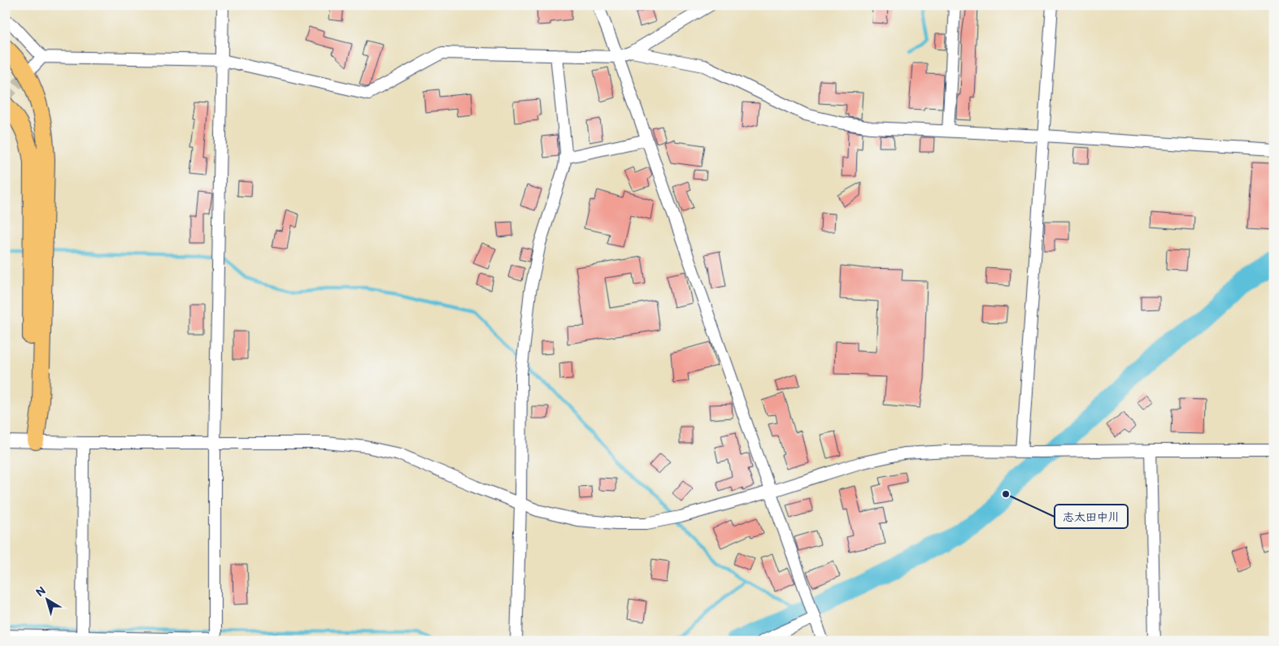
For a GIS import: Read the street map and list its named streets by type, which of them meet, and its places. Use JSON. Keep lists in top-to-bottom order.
{
  "places": ["志太田中川"],
  "north": "top left"
}
